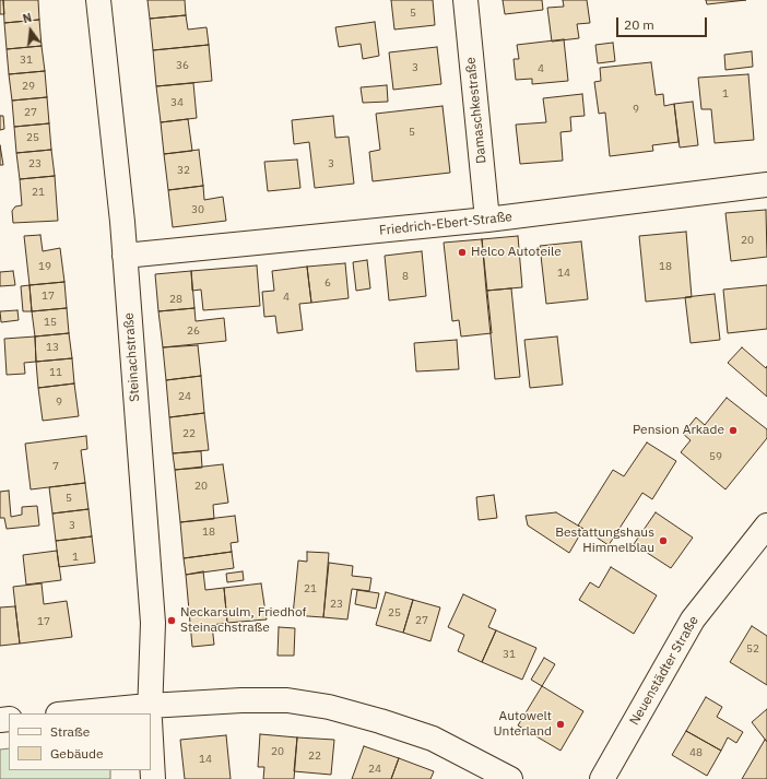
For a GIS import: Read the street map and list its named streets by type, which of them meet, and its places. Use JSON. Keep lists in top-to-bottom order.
{
  "streets": {
    "street": [
      "Damaschkestraße",
      "Friedrich-Ebert-Straße",
      "Steinachstraße",
      "Neuenstädter Straße"
    ]
  },
  "crossings": [
    ["Damaschkestraße", "Friedrich-Ebert-Straße"],
    ["Friedrich-Ebert-Straße", "Steinachstraße"]
  ],
  "places": [
    "Helco Autoteile",
    "Pension Arkade",
    "Bestattungshaus Himmelblau",
    "Neckarsulm, Friedhof Steinachstraße",
    "Autowelt Unterland"
  ],
  "house_numbers": [
    "5",
    "31",
    "36",
    "3",
    "4",
    "29",
    "1",
    "34",
    "9",
    "27",
    "5",
    "25",
    "23",
    "3",
    "32",
    "21",
    "30",
    "20",
    "19",
    "18",
    "14",
    "8",
    "6",
    "17",
    "4",
    "28",
    "15",
    "26",
    "13",
    "11",
    "24",
    "9",
    "22",
    "59",
    "7",
    "20",
    "5",
    "3",
    "18",
    "1",
    "21",
    "23",
    "25",
    "27",
    "17",
    "52",
    "31",
    "20",
    "48",
    "22",
    "14",
    "24"
  ],
  "legend": ["Straße", "Gebäude"],
  "scale_bar": "20 m",
  "north": "top"
}
